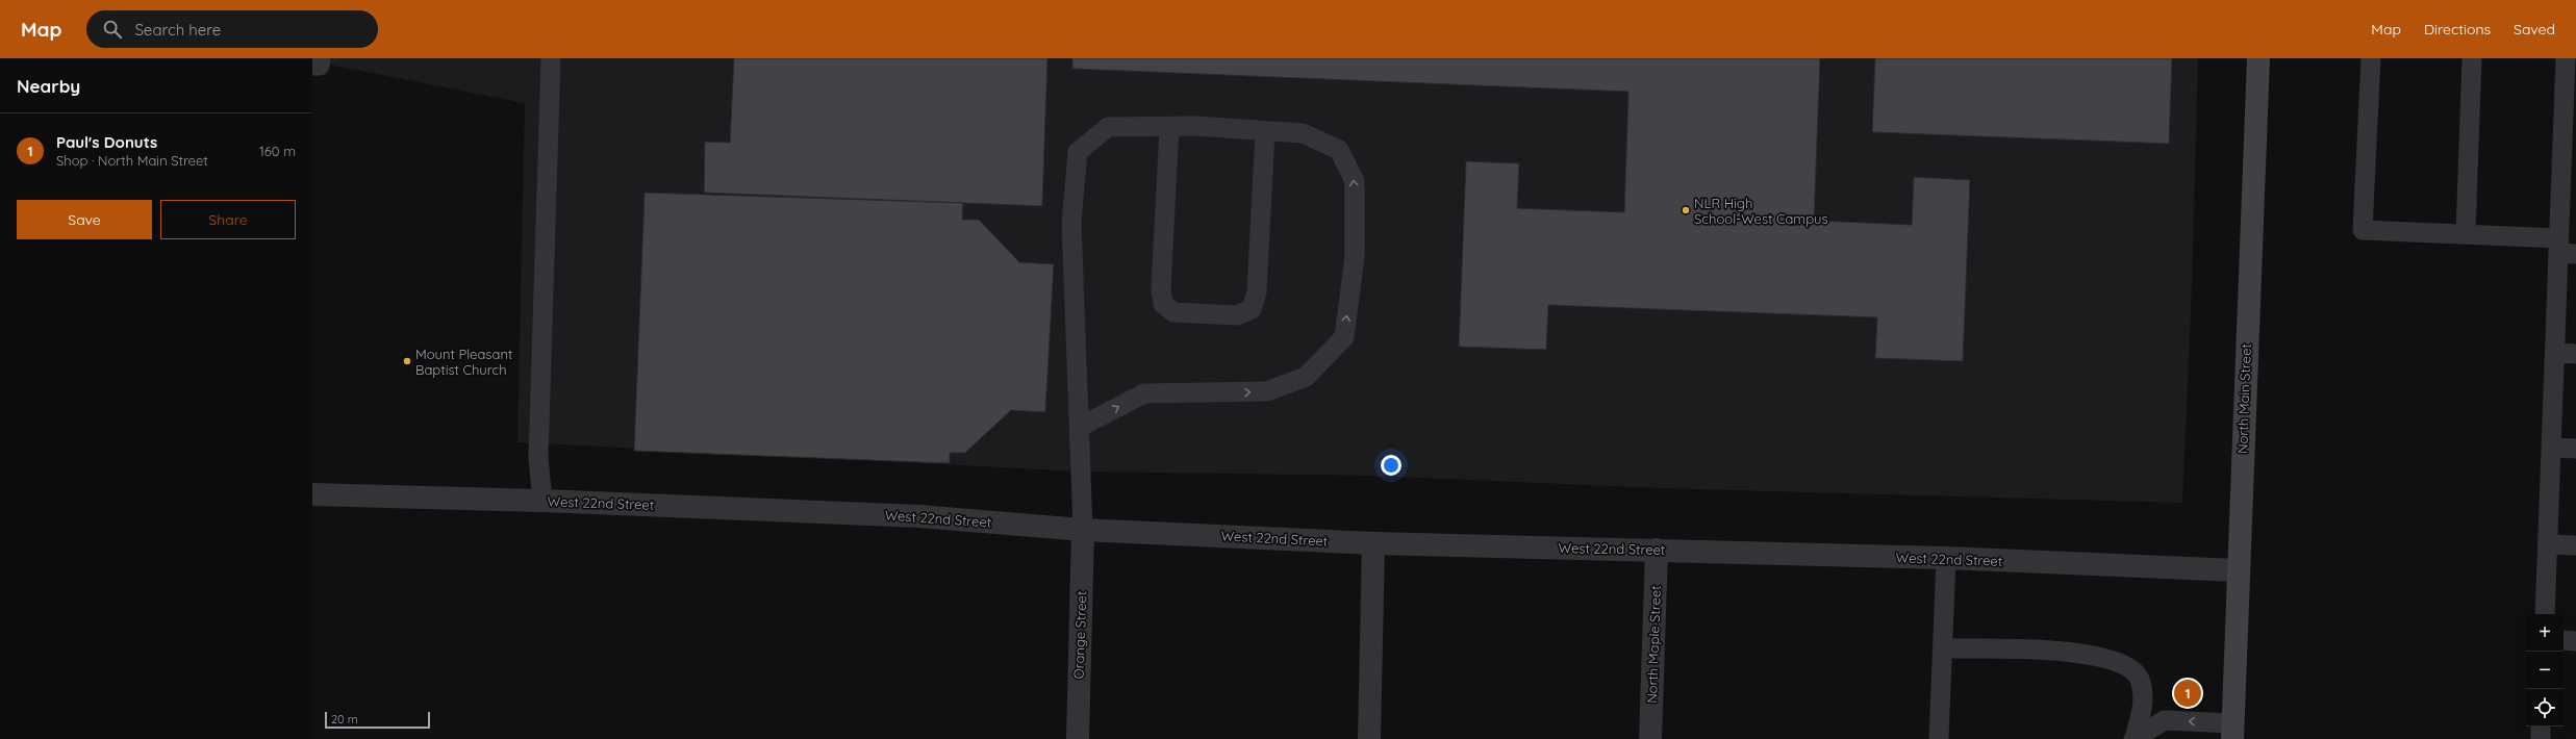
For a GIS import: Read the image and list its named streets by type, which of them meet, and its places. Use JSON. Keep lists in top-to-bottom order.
{
  "streets": {
    "main road": ["North Main Street"],
    "street": ["West 22nd Street", "Orange Street", "North Maple Street"]
  },
  "crossings": [
    ["North Main Street", "West 22nd Street"],
    ["West 22nd Street", "Orange Street"],
    ["West 22nd Street", "North Maple Street"]
  ],
  "places": ["NLR High School-West Campus", "Mount Pleasant Baptist Church"],
  "scale_bar": "20 m",
  "page": {
    "header": "Map",
    "search": "Search here",
    "nav": ["Map", "Directions", "Saved"],
    "heading": "Nearby",
    "list": [
      {
        "mark": "1",
        "name": "Paul's Donuts",
        "note": "Shop · North Main Street",
        "value": "160 m"
      }
    ],
    "buttons": ["Save", "Share"],
    "map_buttons": ["+", "−"],
    "pins": "1",
    "scale": "20 m"
  }
}
